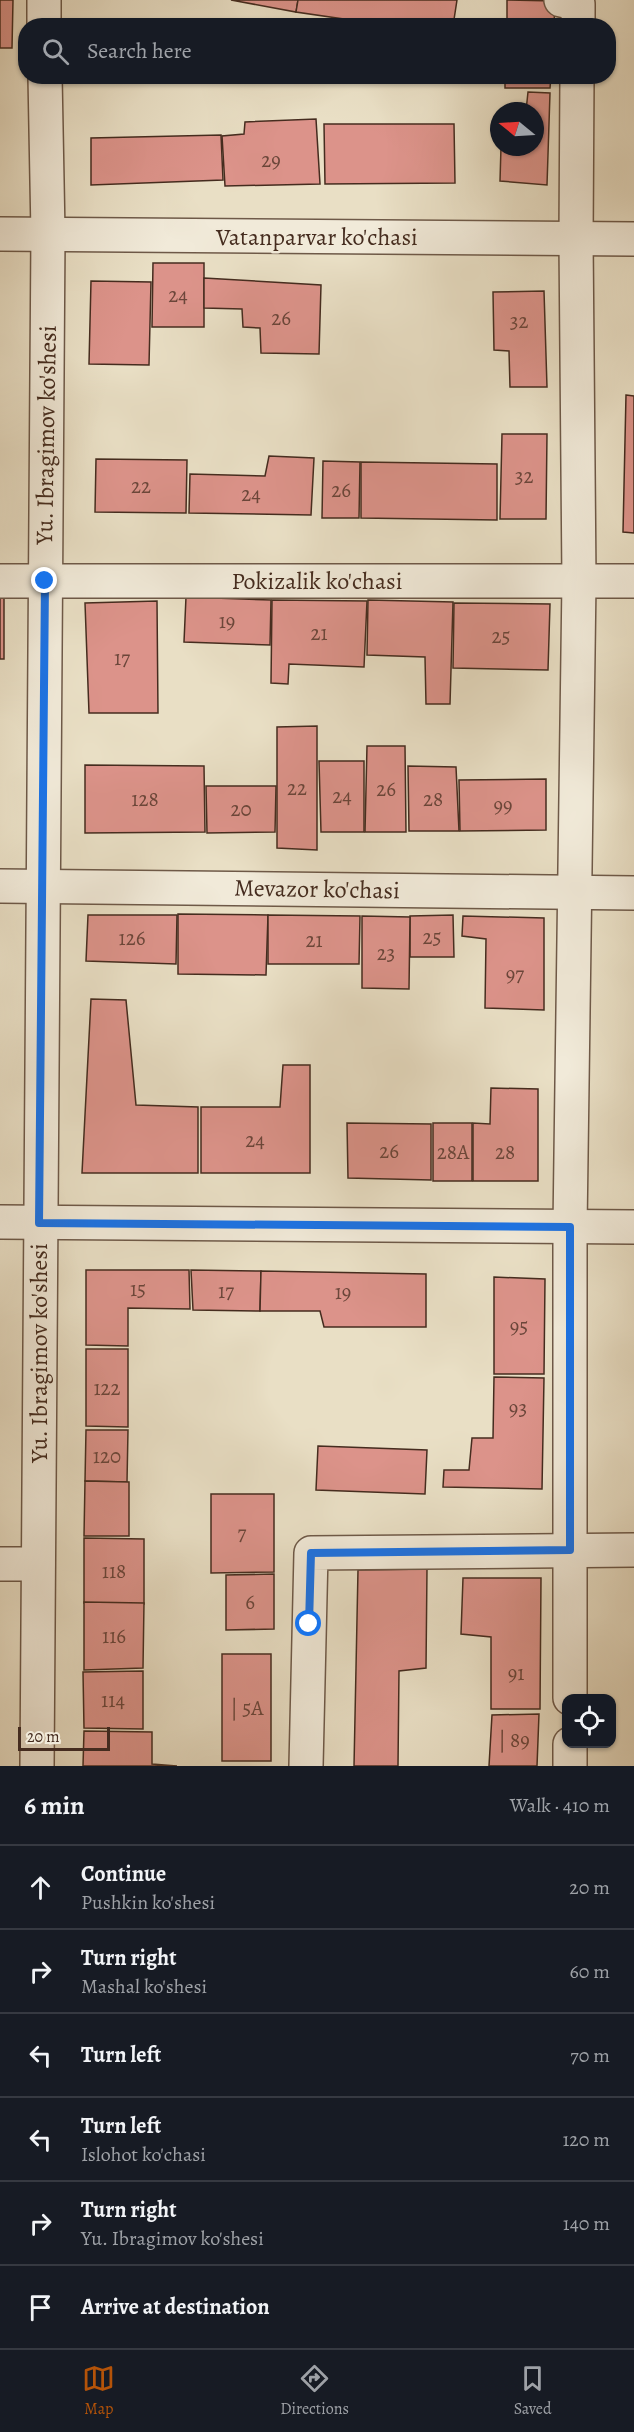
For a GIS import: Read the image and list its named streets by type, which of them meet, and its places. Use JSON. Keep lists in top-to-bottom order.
{
  "streets": {
    "street": [
      "Vatanparvar ko'chasi",
      "Yu. Ibragimov ko'shesi",
      "Pokizalik ko'chasi",
      "Mevazor ko'chasi"
    ]
  },
  "crossings": [
    ["Vatanparvar ko'chasi", "Yu. Ibragimov ko'shesi"],
    ["Yu. Ibragimov ko'shesi", "Pokizalik ko'chasi"],
    ["Yu. Ibragimov ko'shesi", "Mevazor ko'chasi"]
  ],
  "house_numbers": [
    "29",
    "24",
    "26",
    "32",
    "32",
    "22",
    "26",
    "24",
    "19",
    "21",
    "25",
    "17",
    "22",
    "26",
    "24",
    "128",
    "28",
    "99",
    "20",
    "25",
    "126",
    "21",
    "23",
    "97",
    "24",
    "26",
    "28A",
    "28",
    "15",
    "17",
    "19",
    "95",
    "122",
    "93",
    "120",
    "7",
    "118",
    "6",
    "116",
    "91",
    "114",
    "| 5A",
    "| 89"
  ],
  "scale_bar": "20 m",
  "north": "left",
  "page": {
    "search": "Search here",
    "scale": "20 m",
    "heading": ["6 min", "Walk · 410 m"],
    "list": [
      ["Continue", "Pushkin ko'shesi", "20 m"],
      ["Turn right", "Mashal ko'shesi", "60 m"],
      ["Turn left", "70 m"],
      ["Turn left", "Islohot ko'chasi", "120 m"],
      ["Turn right", "Yu. Ibragimov ko'shesi", "140 m"],
      "Arrive at destination"
    ],
    "nav": ["Map", "Directions", "Saved"]
  }
}
